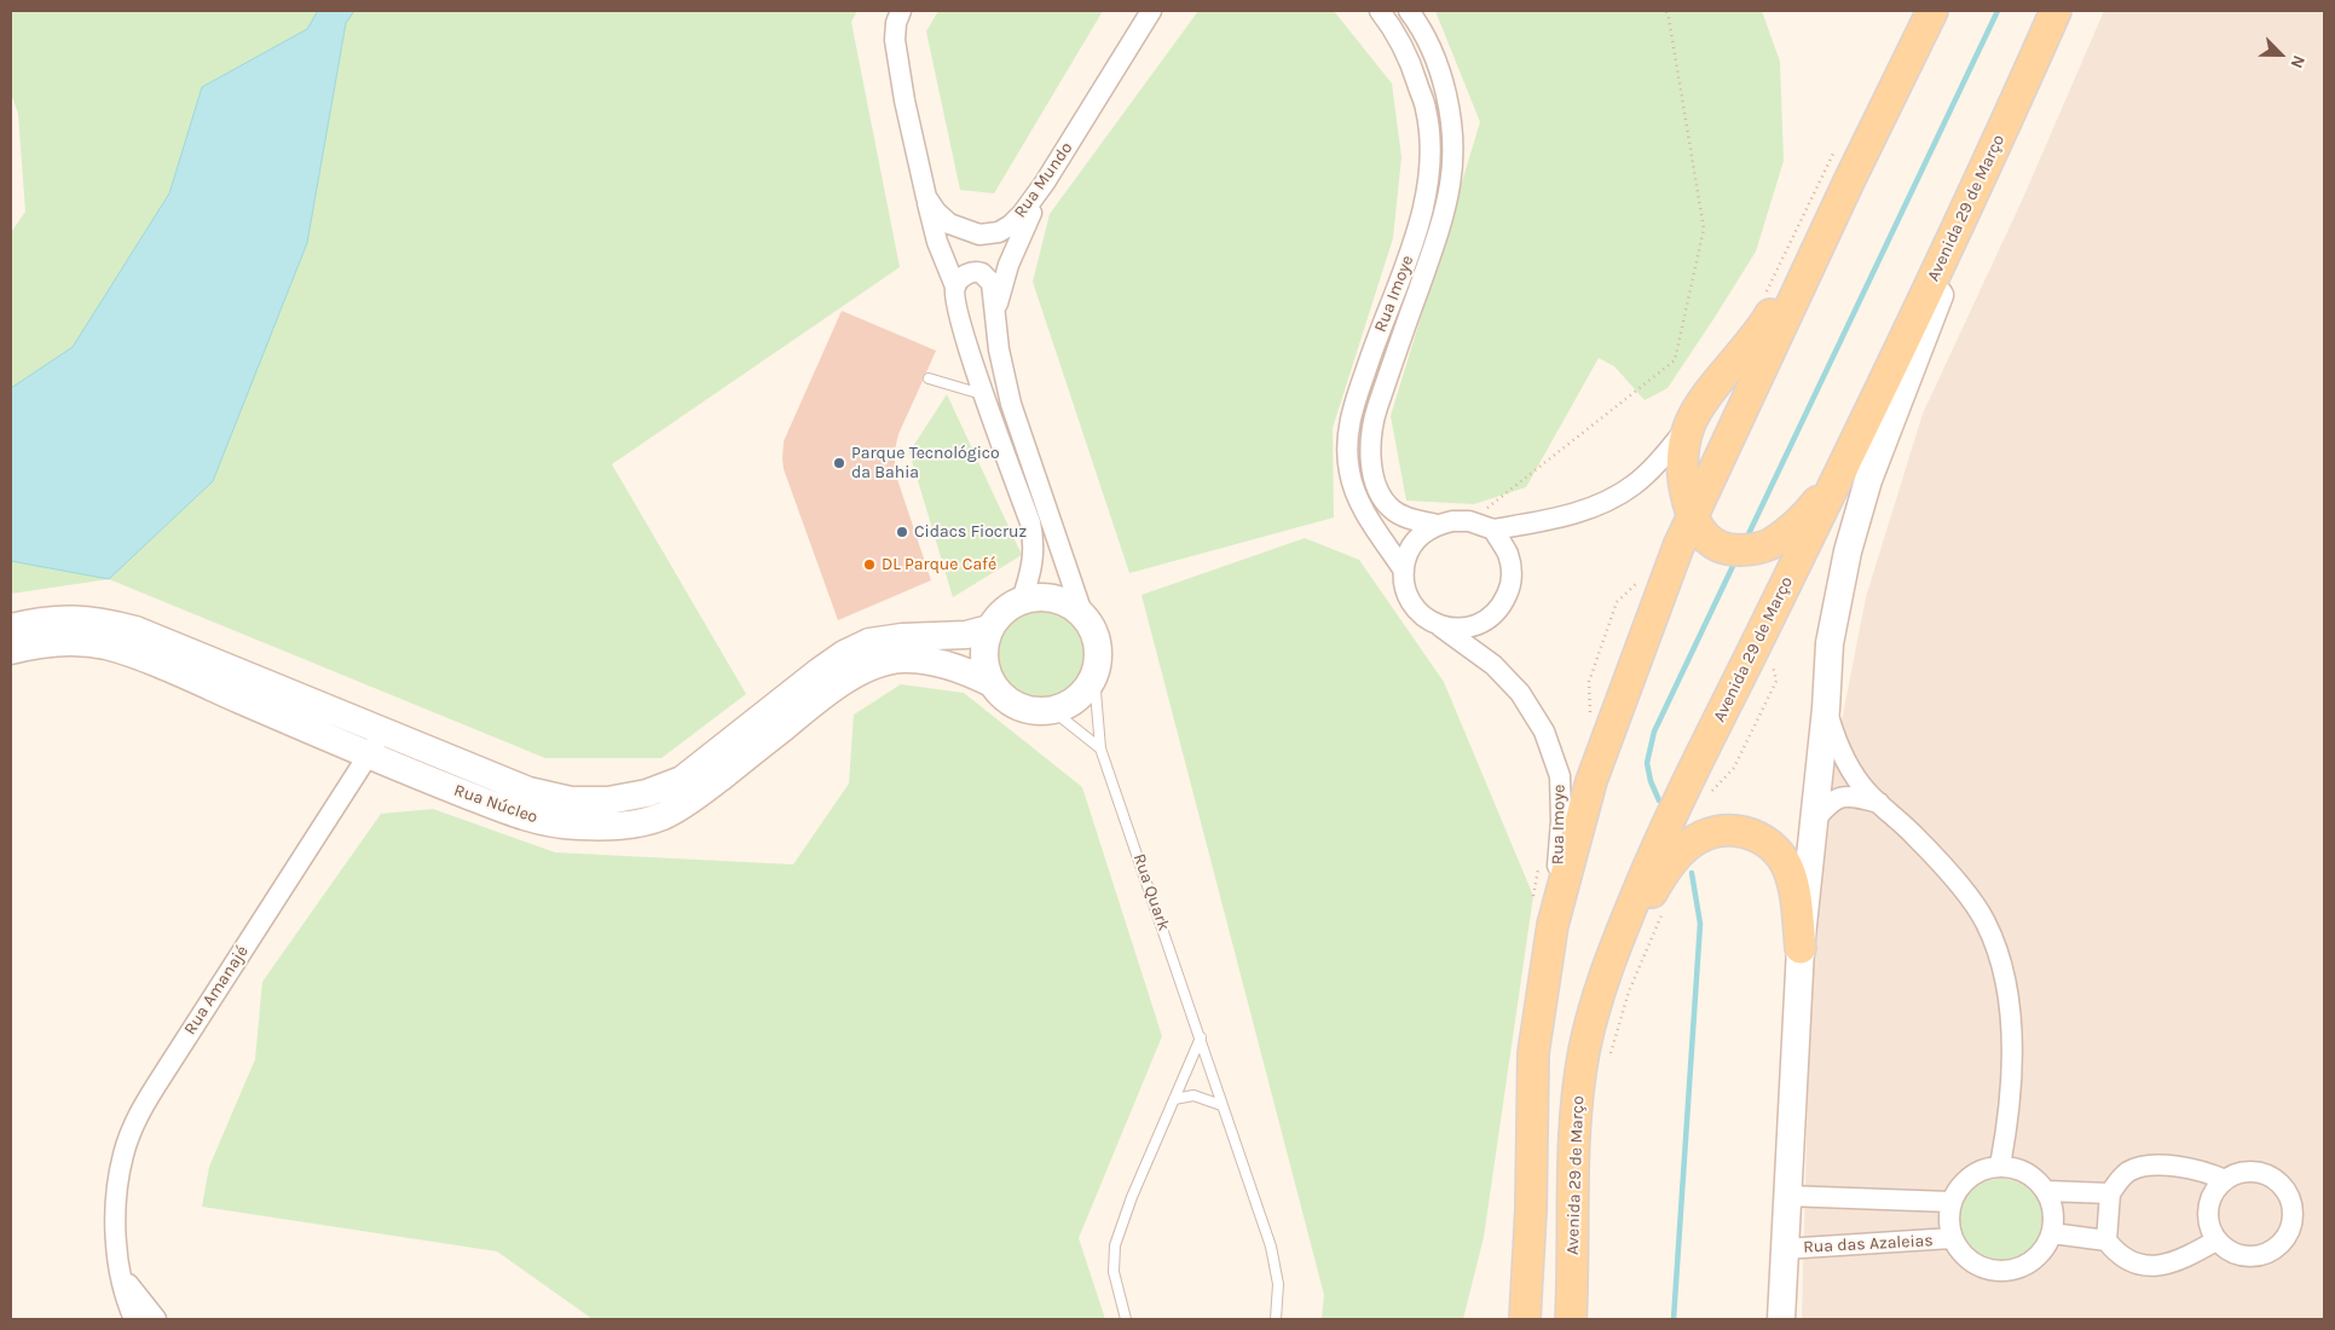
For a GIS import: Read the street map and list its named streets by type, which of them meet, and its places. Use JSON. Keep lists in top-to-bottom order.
{
  "streets": {
    "main road": ["Avenida 29 de Março"],
    "street": [
      "Rua Mundo",
      "Rua Imoye",
      "Rua Núcleo",
      "Rua Amanajé",
      "Rua das Azaleias"
    ],
    "lane": ["Rua Quark"]
  },
  "crossings": [
    ["Rua Núcleo", "Rua Quark"],
    ["Rua Núcleo", "Rua Amanajé"]
  ],
  "places": ["Parque Tecnológico da Bahia", "Cidacs Fiocruz", "DL Parque Café"],
  "north": "bottom right"
}
